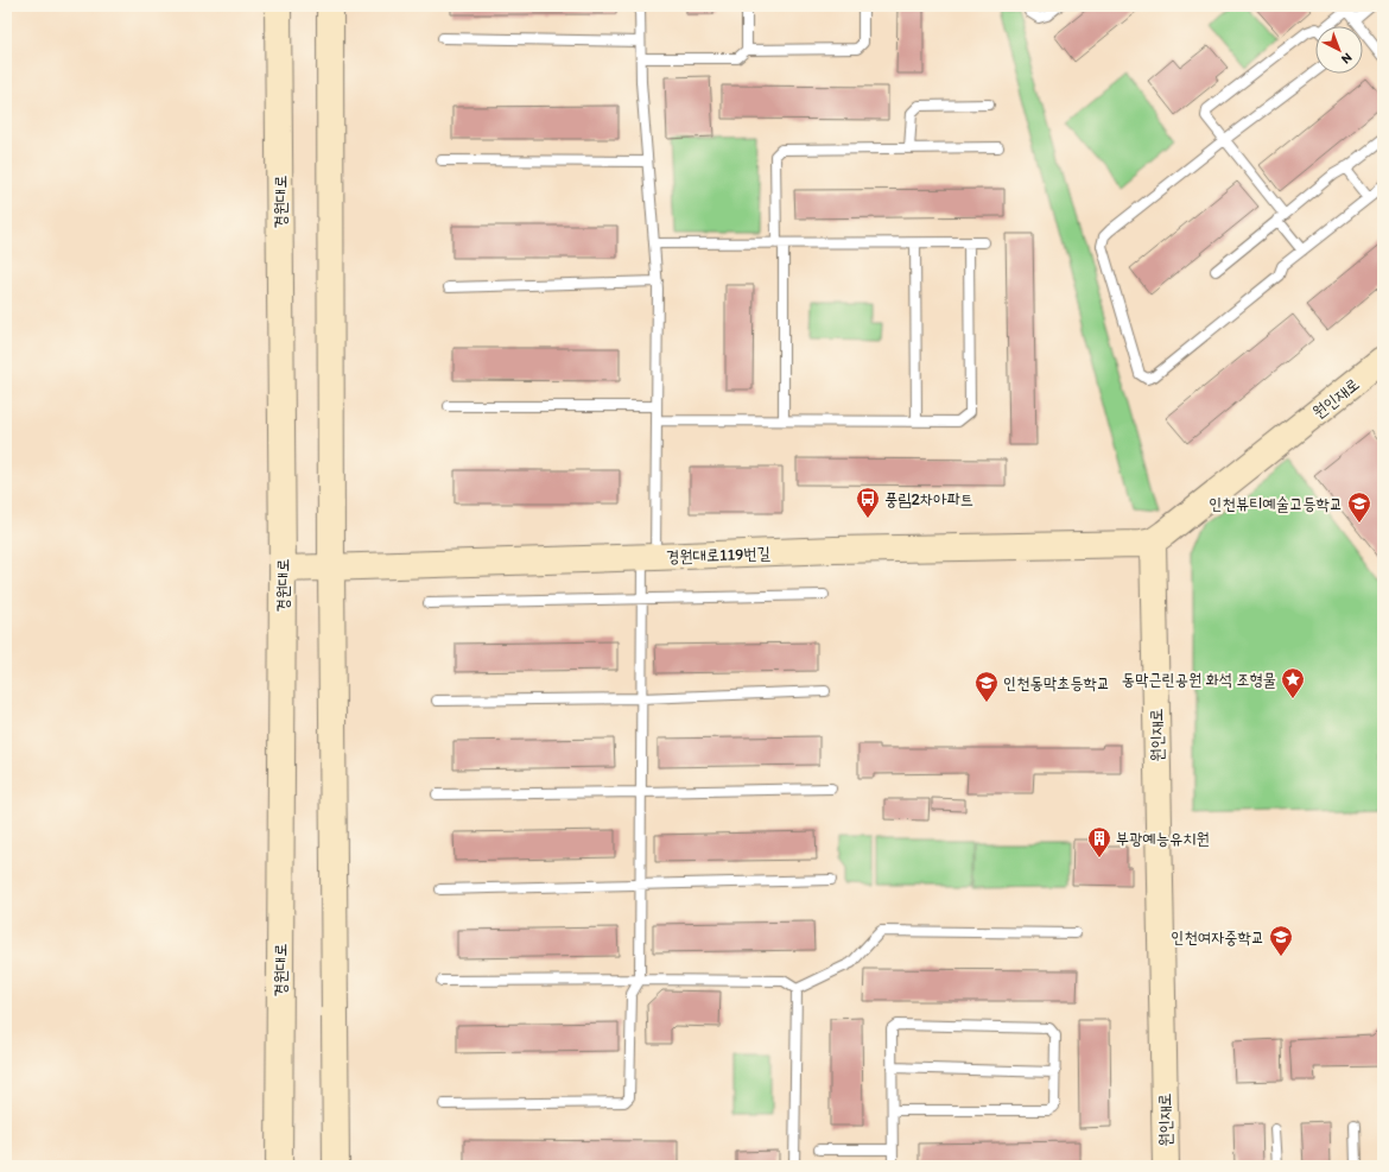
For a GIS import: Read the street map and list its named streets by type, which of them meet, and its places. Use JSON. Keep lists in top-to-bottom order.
{
  "streets": {
    "main road": ["경원대로", "원인재로", "경원대로119번길"]
  },
  "crossings": [
    ["경원대로", "경원대로119번길"],
    ["원인재로", "경원대로119번길"]
  ],
  "places": {
    "bus stop": ["풍림2차아파트"],
    "school or university": ["인천뷰티예술고등학교", "인천동막초등학교", "인천여자중학교"],
    "place": ["동막근린공원 화석 조형물"],
    "building": ["부광예능유치원"]
  },
  "north": "bottom right"
}
